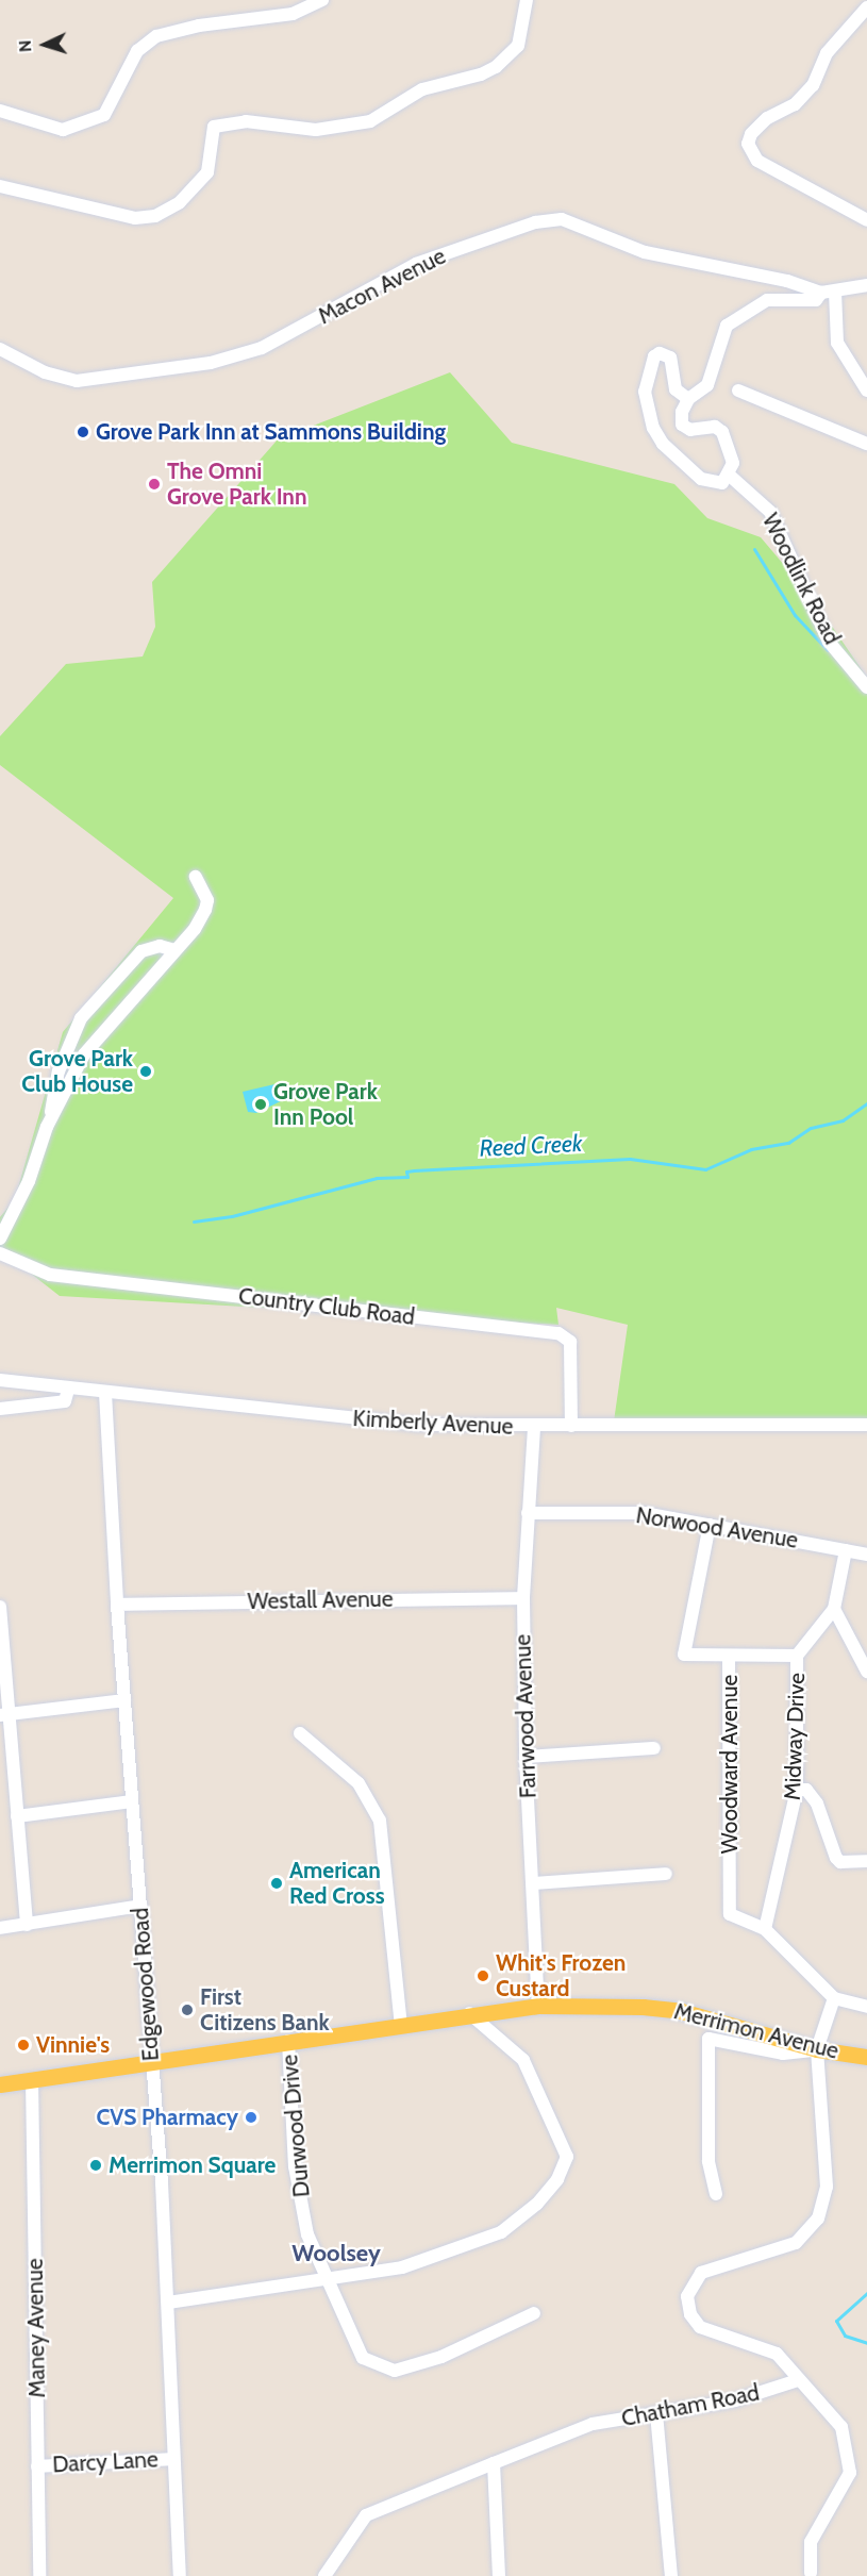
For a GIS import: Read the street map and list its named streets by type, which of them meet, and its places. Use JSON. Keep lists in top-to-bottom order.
{
  "streets": {
    "main road": ["Merrimon Avenue"],
    "street": [
      "Macon Avenue",
      "Woodlink Road",
      "Country Club Road",
      "Kimberly Avenue",
      "Norwood Avenue",
      "Westall Avenue",
      "Farrwood Avenue",
      "Midway Drive",
      "Woodward Avenue",
      "Edgewood Road",
      "Durwood Drive",
      "Maney Avenue",
      "Chatham Road",
      "Darcy Lane"
    ]
  },
  "crossings": [
    ["Country Club Road", "Kimberly Avenue"],
    ["Kimberly Avenue", "Farrwood Avenue"],
    ["Kimberly Avenue", "Edgewood Road"],
    ["Norwood Avenue", "Farrwood Avenue"],
    ["Norwood Avenue", "Woodward Avenue"],
    ["Westall Avenue", "Farrwood Avenue"],
    ["Westall Avenue", "Edgewood Road"],
    ["Farrwood Avenue", "Merrimon Avenue"],
    ["Midway Drive", "Woodward Avenue"],
    ["Woodward Avenue", "Chatham Road"],
    ["Edgewood Road", "Merrimon Avenue"],
    ["Edgewood Road", "Darcy Lane"],
    ["Merrimon Avenue", "Durwood Drive"],
    ["Merrimon Avenue", "Maney Avenue"],
    ["Merrimon Avenue", "Chatham Road"],
    ["Maney Avenue", "Darcy Lane"]
  ],
  "districts": ["Woolsey"],
  "water": ["Reed Creek"],
  "places": [
    "Grove Park Inn at Sammons Building",
    "The Omni Grove Park Inn",
    "Grove Park Club House",
    "Grove Park Inn Pool",
    "American Red Cross",
    "Whit's Frozen Custard",
    "First Citizens Bank",
    "Vinnie's",
    "CVS Pharmacy",
    "Merrimon Square"
  ],
  "north": "left"
}
